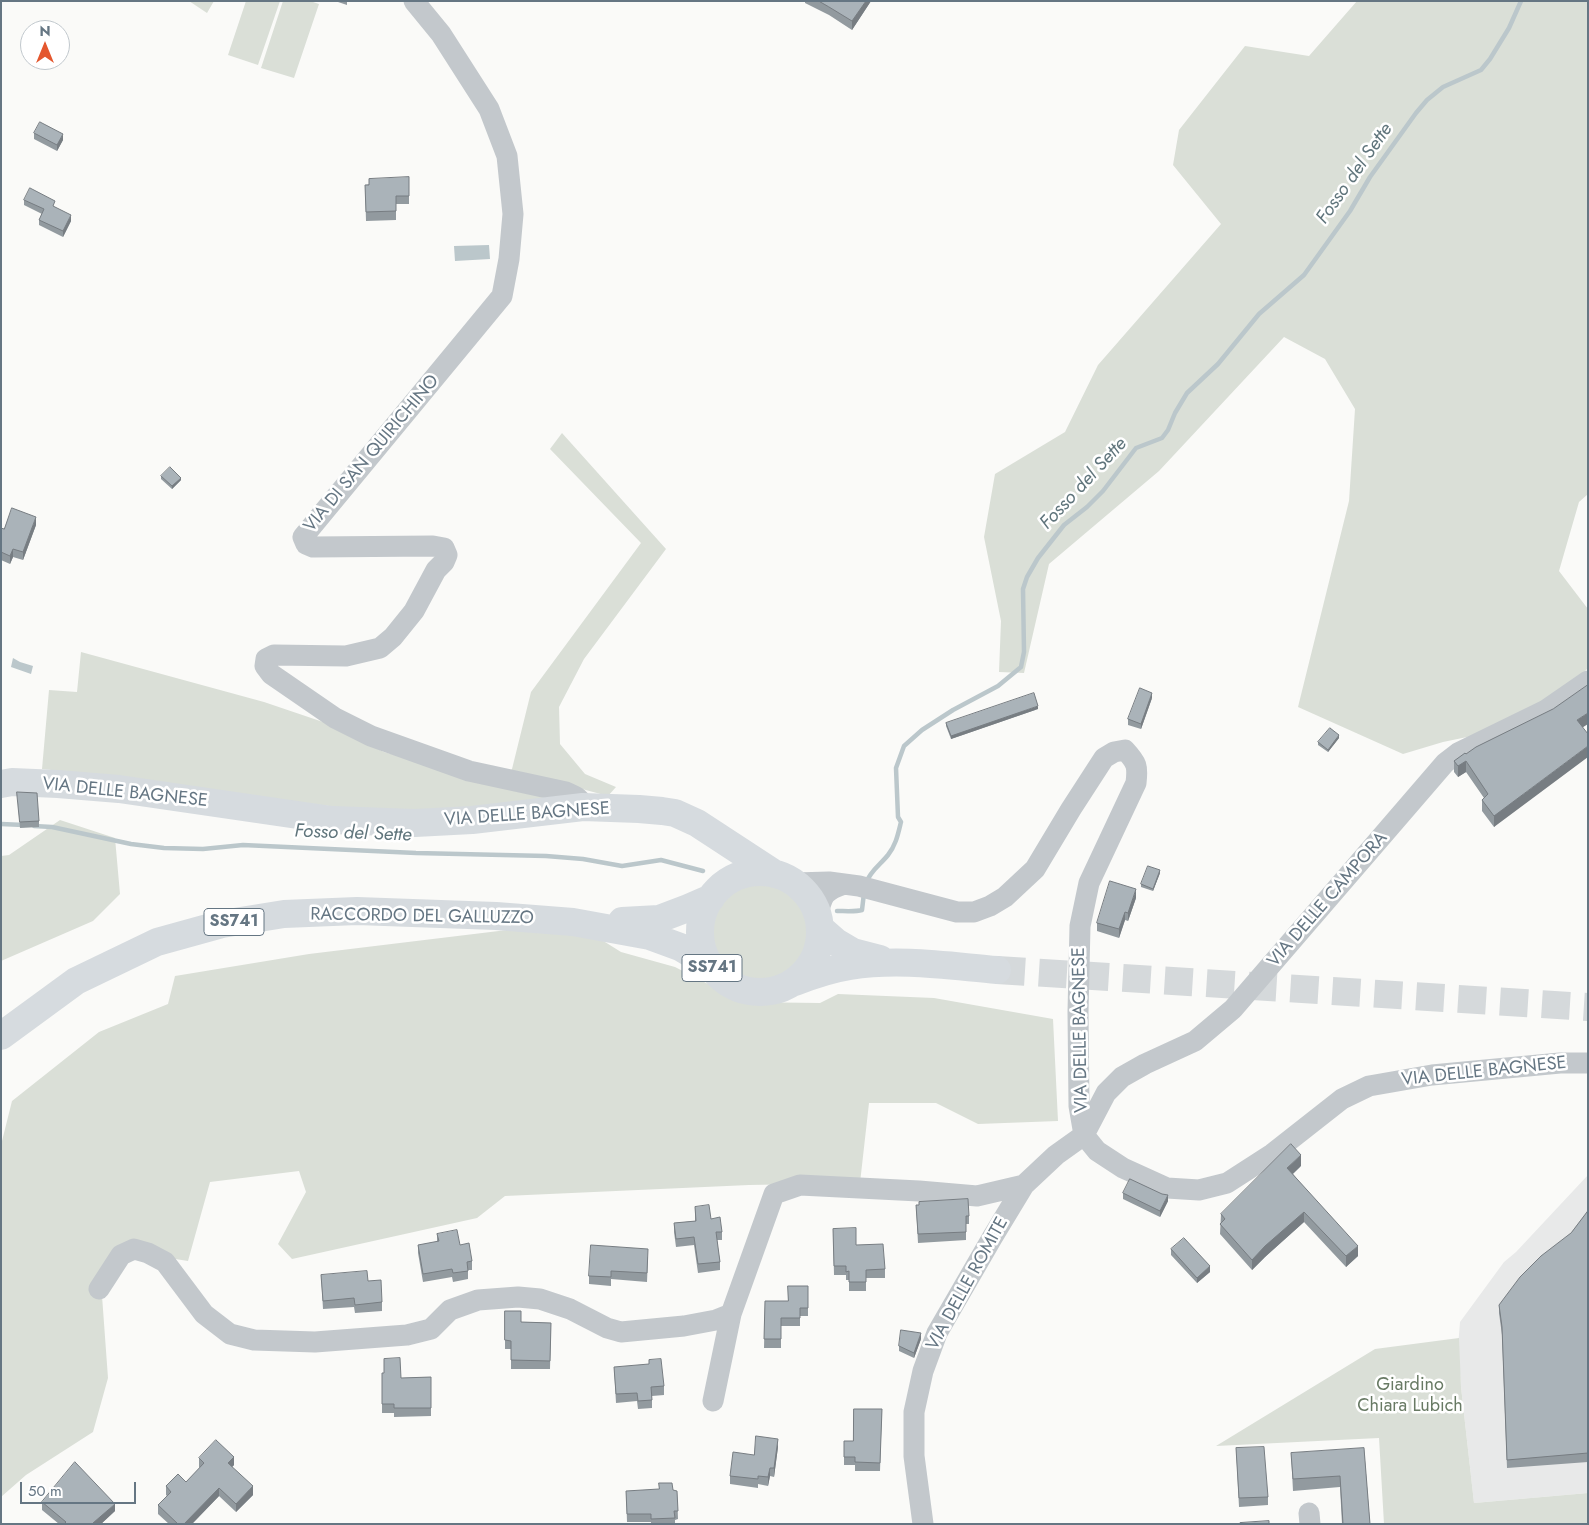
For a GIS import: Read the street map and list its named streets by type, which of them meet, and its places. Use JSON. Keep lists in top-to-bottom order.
{
  "streets": {
    "main road": ["VIA DELLE BAGNESE", "RACCORDO DEL GALLUZZO", "SS741"],
    "street": ["VIA DI SAN QUIRICHINO", "VIA DELLE CAMPORA", "VIA DELLE ROMITE"]
  },
  "crossings": [
    ["VIA DI SAN QUIRICHINO", "VIA DELLE BAGNESE"],
    ["VIA DELLE BAGNESE", "VIA DELLE CAMPORA"],
    ["VIA DELLE BAGNESE", "RACCORDO DEL GALLUZZO"],
    ["VIA DELLE BAGNESE", "SS741"],
    ["VIA DELLE BAGNESE", "VIA DELLE ROMITE"],
    ["VIA DELLE CAMPORA", "VIA DELLE ROMITE"],
    ["RACCORDO DEL GALLUZZO", "SS741"]
  ],
  "water": ["Fosso del Sette"],
  "parks": ["Giardino Chiara Lubich"],
  "scale_bar": "50 m",
  "north": "top"
}
